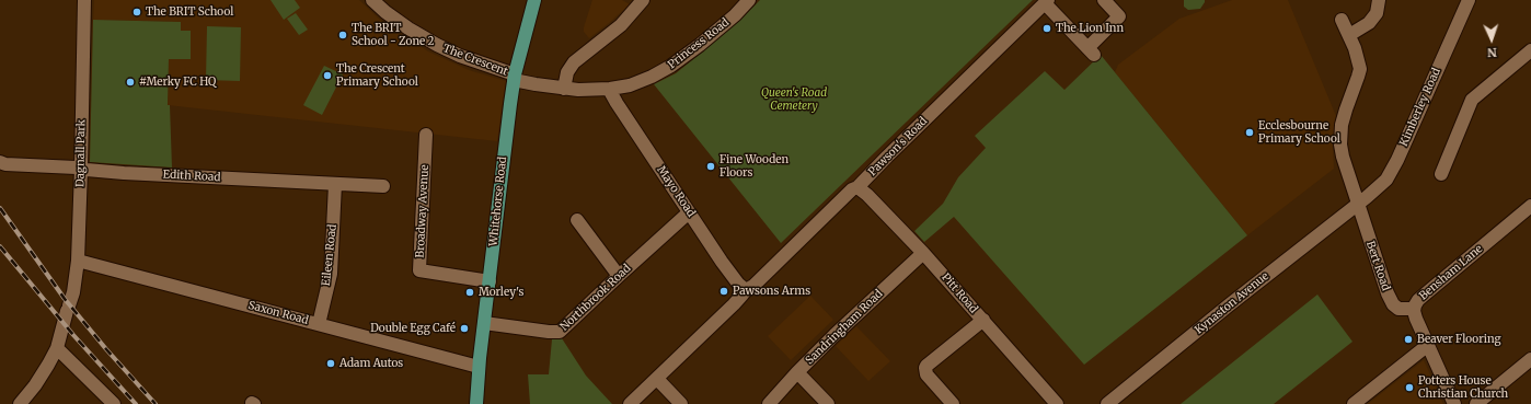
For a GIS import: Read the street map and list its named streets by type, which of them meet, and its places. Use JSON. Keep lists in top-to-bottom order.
{
  "streets": {
    "main road": ["Whitehorse Road"],
    "street": [
      "Princess Road",
      "The Crescent",
      "Kimberley Road",
      "Pawson's Road",
      "Dagnall Park",
      "Edith Road",
      "Mayo Road",
      "Broadway Avenue",
      "Eileen Road",
      "Bert Road",
      "Bensham Lane",
      "Pitt Road",
      "Northbrook Road",
      "Kynaston Avenue",
      "Saxon Road",
      "Sandringham Road"
    ]
  },
  "crossings": [
    ["Princess Road", "The Crescent"],
    ["Princess Road", "Mayo Road"],
    ["Princess Road", "Whitehorse Road"],
    ["The Crescent", "Whitehorse Road"],
    ["Kimberley Road", "Bert Road"],
    ["Kimberley Road", "Kynaston Avenue"],
    ["Pawson's Road", "Mayo Road"],
    ["Pawson's Road", "Pitt Road"],
    ["Dagnall Park", "Edith Road"],
    ["Dagnall Park", "Saxon Road"],
    ["Edith Road", "Eileen Road"],
    ["Mayo Road", "Northbrook Road"],
    ["Whitehorse Road", "Broadway Avenue"],
    ["Whitehorse Road", "Northbrook Road"],
    ["Whitehorse Road", "Saxon Road"],
    ["Eileen Road", "Saxon Road"],
    ["Bert Road", "Bensham Lane"],
    ["Bert Road", "Kynaston Avenue"],
    ["Pitt Road", "Sandringham Road"]
  ],
  "parks": ["Queen's Road Cemetery"],
  "places": [
    "The BRIT School",
    "The Lion Inn",
    "The BRIT School - Zone 2",
    "The Crescent Primary School",
    "#Merky FC HQ",
    "Ecclesbourne Primary School",
    "Fine Wooden Floors",
    "Pawsons Arms",
    "Morley's",
    "Double Egg Café",
    "Beaver Flooring",
    "Adam Autos",
    "Potters House Christian Church"
  ],
  "north": "bottom"
}
